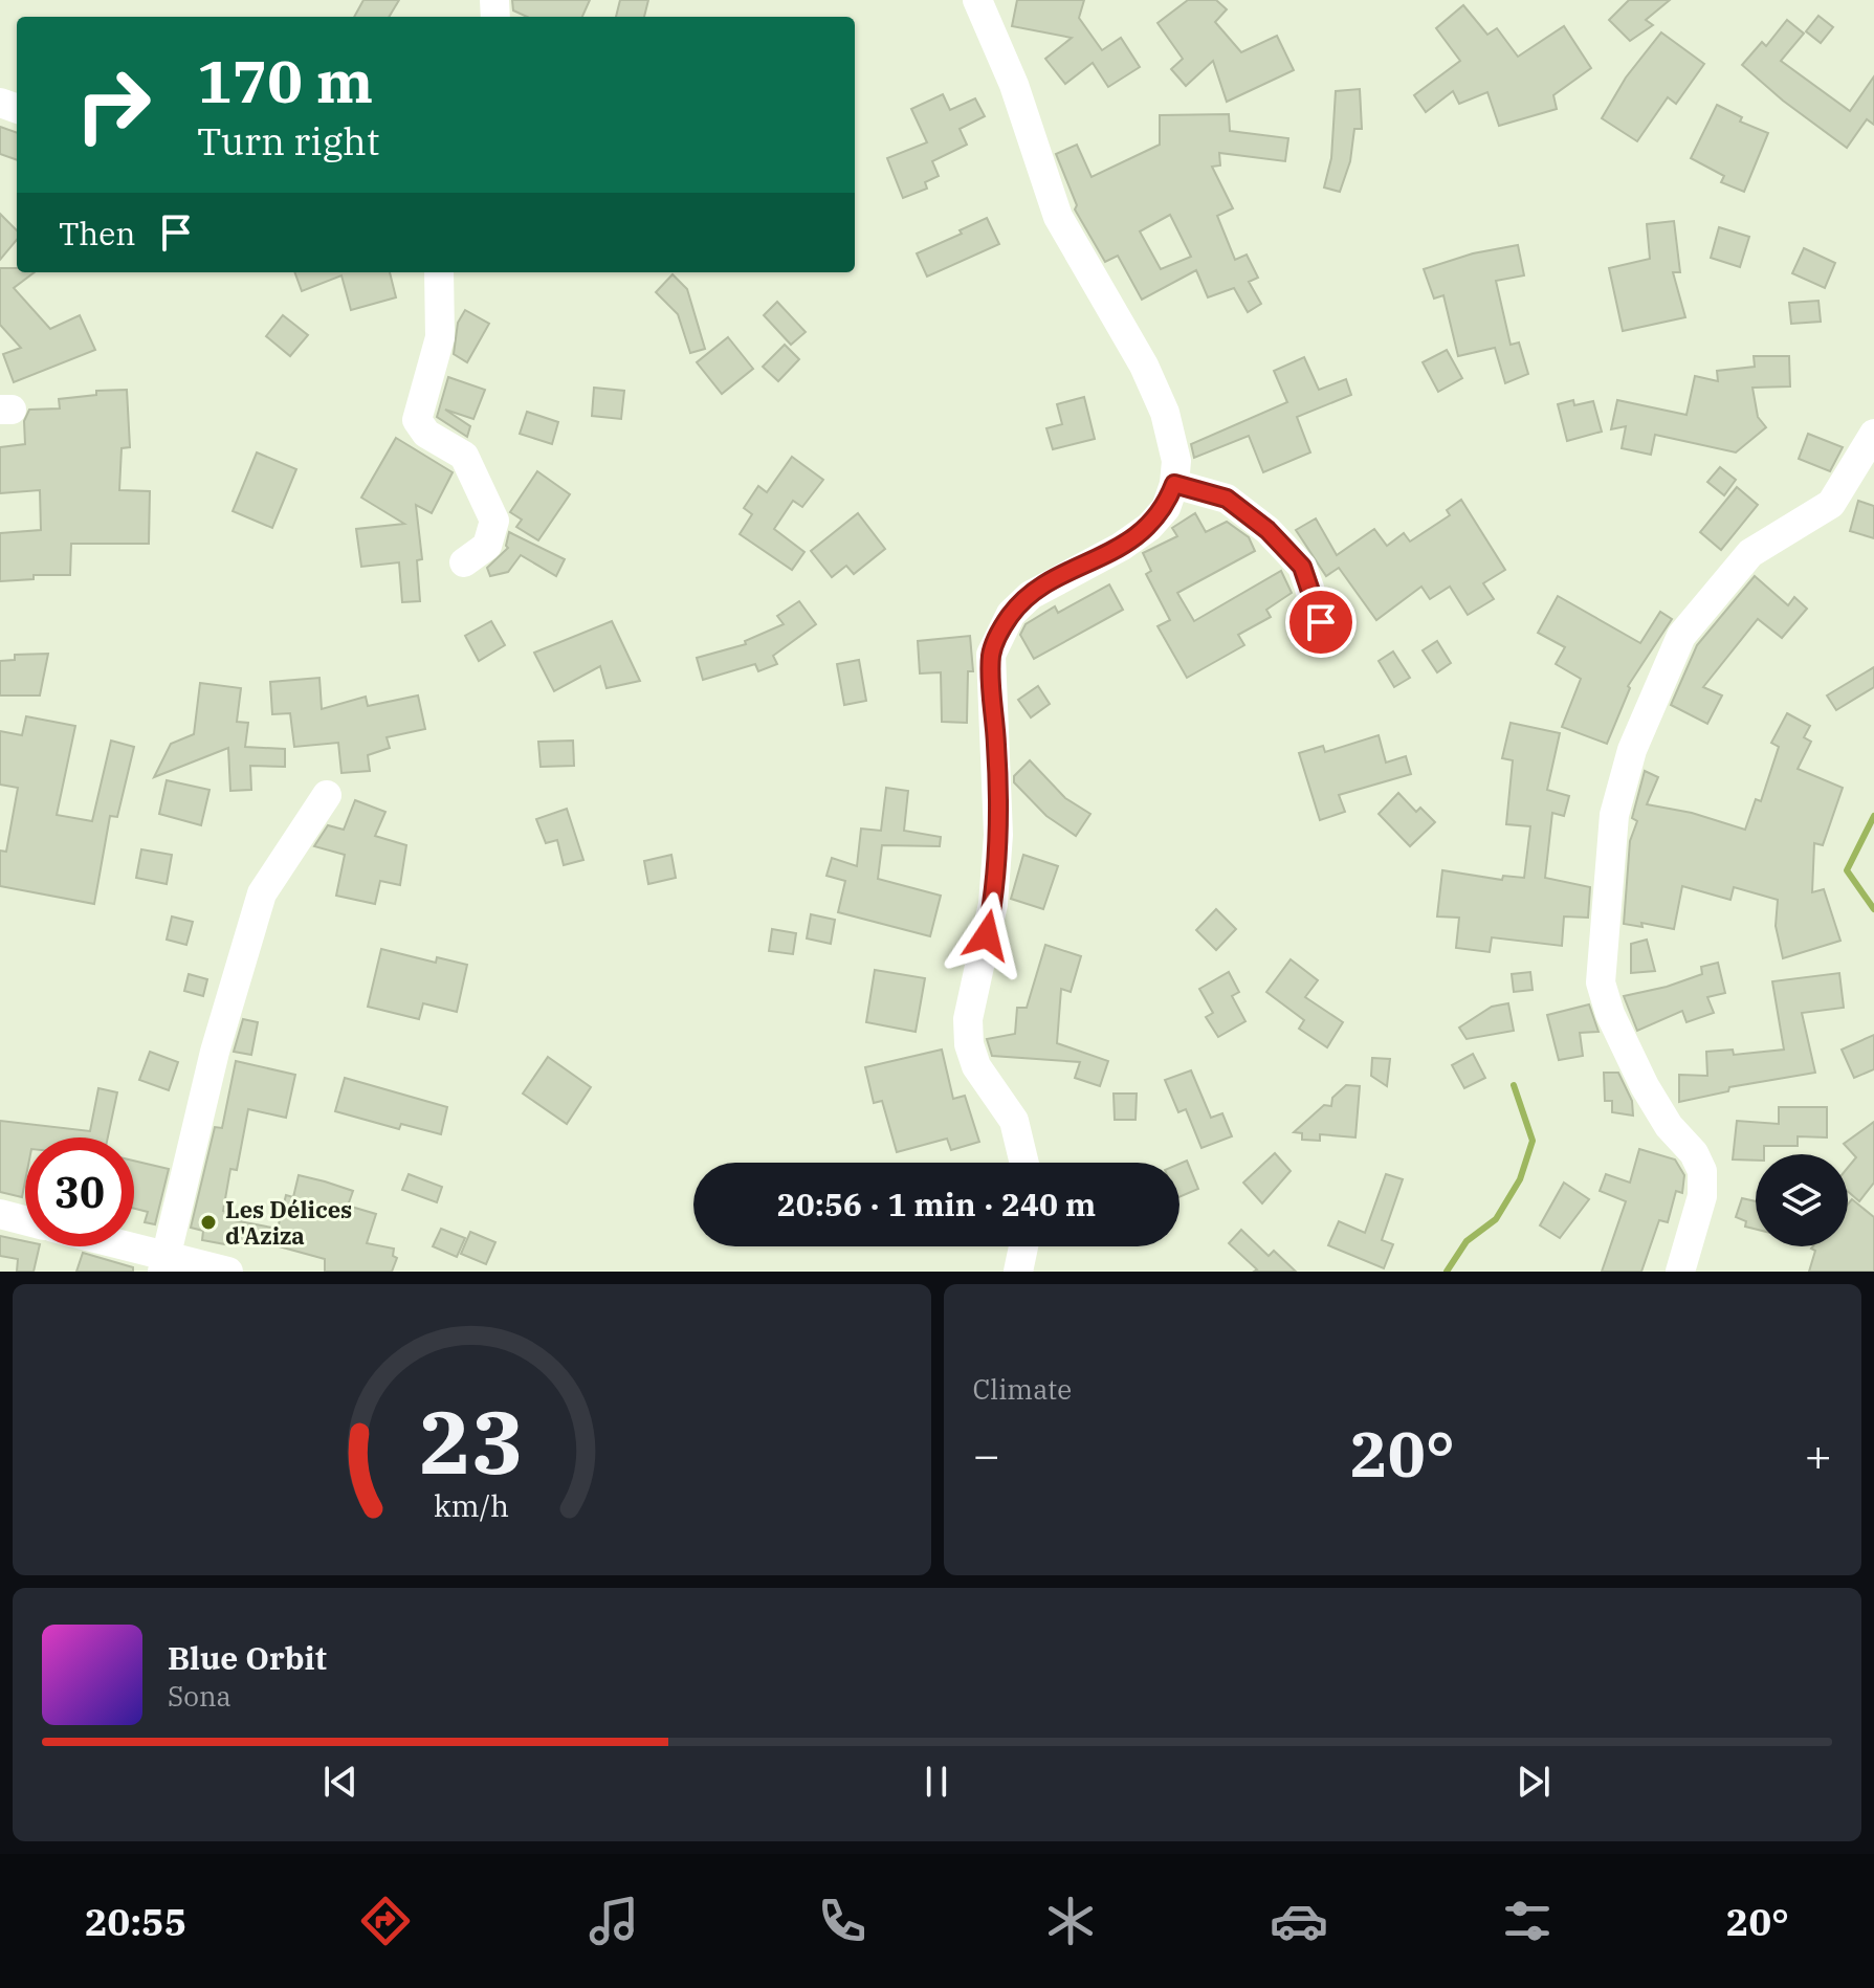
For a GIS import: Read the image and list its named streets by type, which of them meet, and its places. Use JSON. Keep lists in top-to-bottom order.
{
  "places": ["Les Délices d'Aziza"],
  "page": {
    "turn": ["170 m", "Turn right"],
    "then": "Then",
    "limit": "30",
    "trip": "20:56 · 1 min · 240 m",
    "tile": "Climate",
    "heat": ["−", "20°", "+"],
    "song": ["Blue Orbit", "Sona"],
    "tabs": ["20:55", "20°"],
    "gauge": ["23", "km/h"]
  }
}
